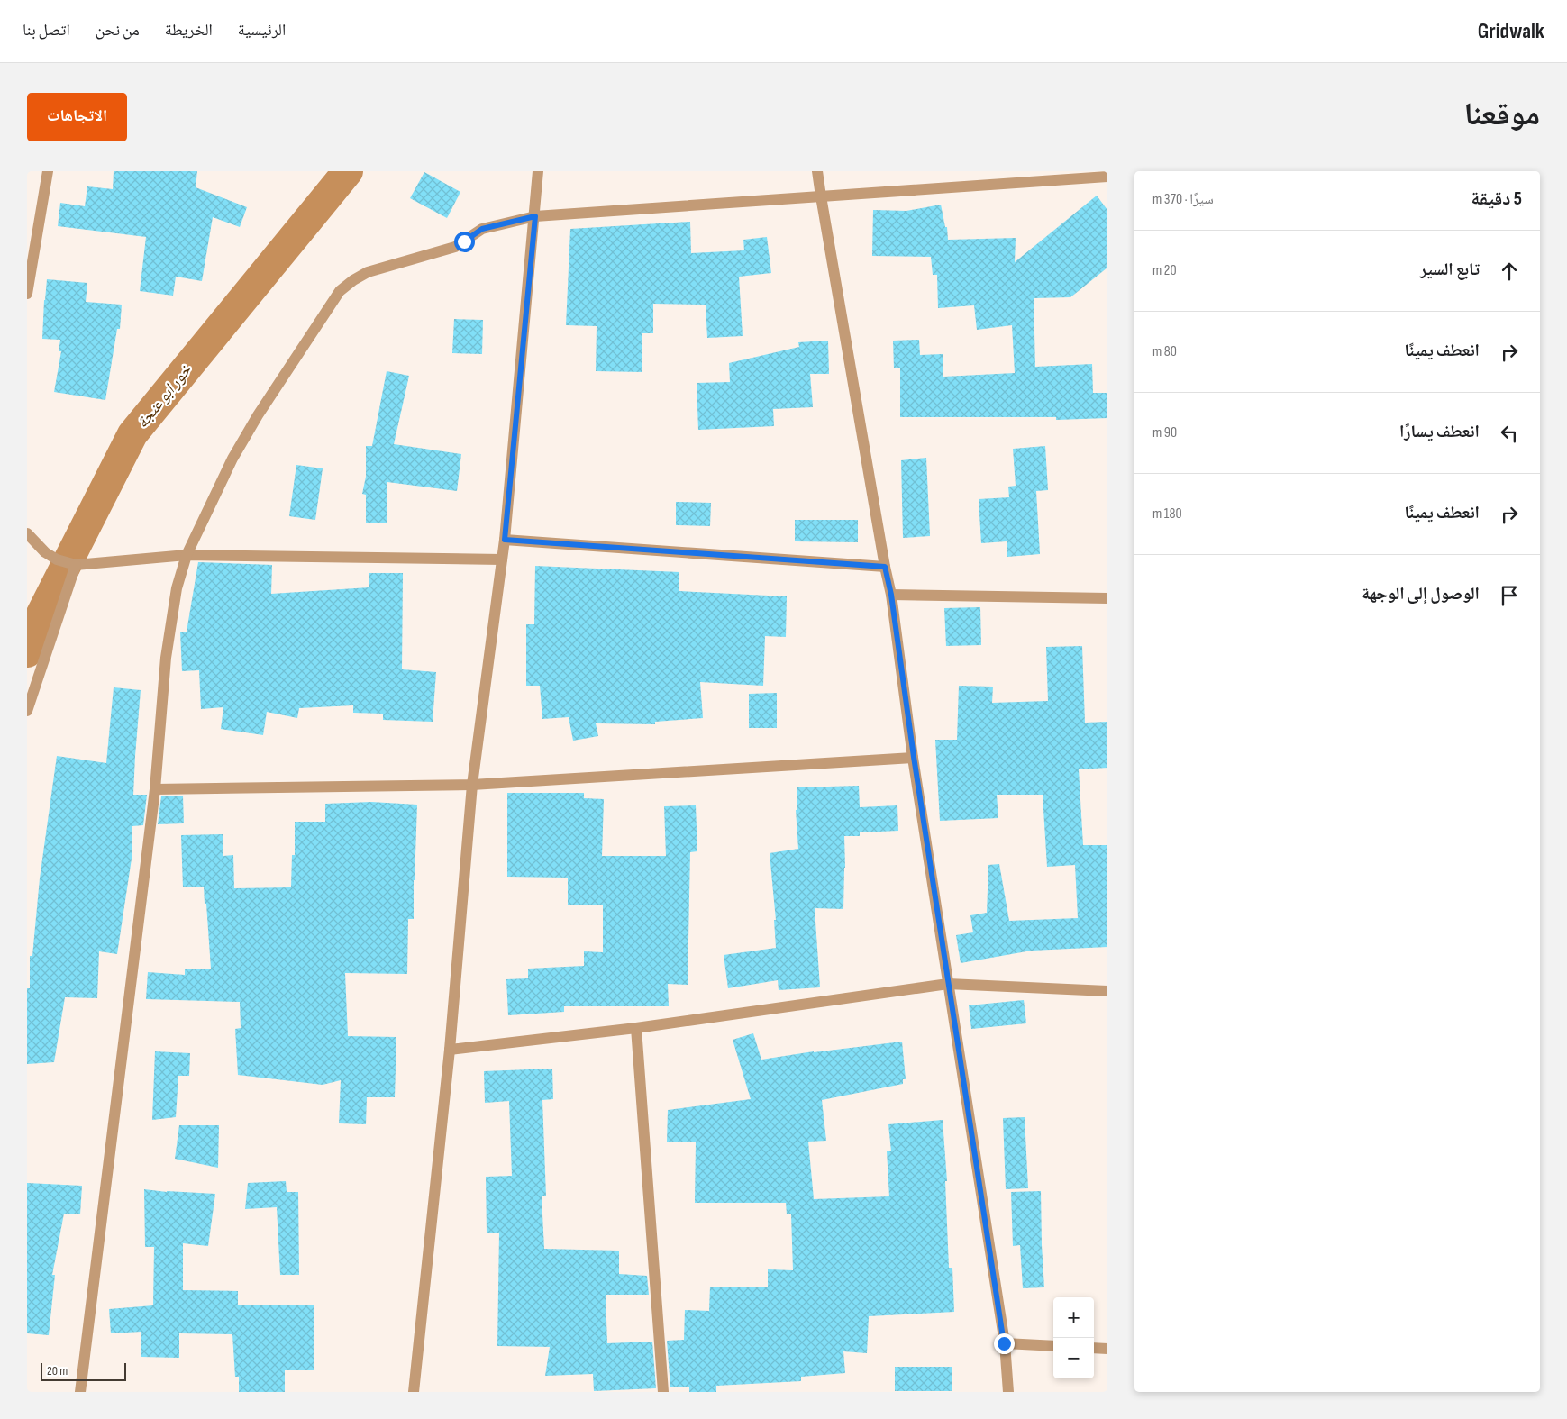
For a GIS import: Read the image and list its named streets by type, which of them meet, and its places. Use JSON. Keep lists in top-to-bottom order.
{
  "water": ["خور ابو عنجة"],
  "scale_bar": "20 m",
  "page": {
    "header": "Gridwalk",
    "nav": [
      "الرئيسية",
      "الخريطة",
      "من نحن",
      "اتصل بنا"
    ],
    "title": "موقعنا",
    "buttons": "الاتجاهات",
    "heading": ["5 دقيقة", "سيرًا · 370 m"],
    "list": [
      ["تابع السير", "20 m"],
      ["انعطف يمينًا", "80 m"],
      ["انعطف يسارًا", "90 m"],
      ["انعطف يمينًا", "180 m"],
      "الوصول إلى الوجهة"
    ],
    "map_buttons": ["+", "−"],
    "scale": "20 m"
  }
}
